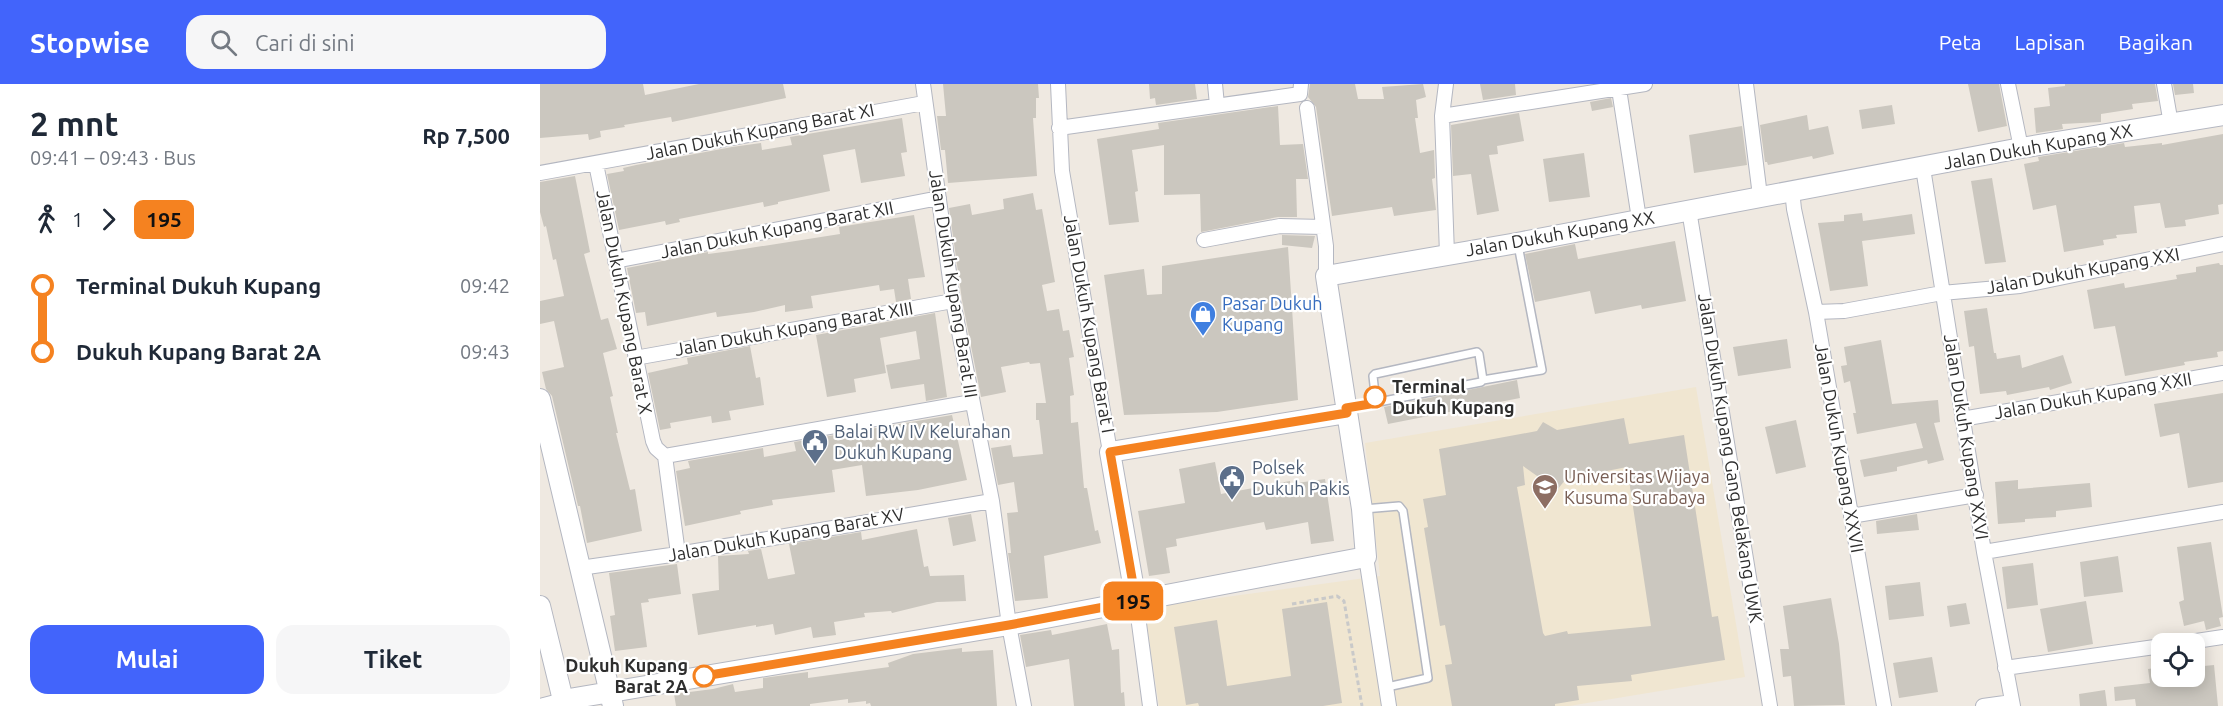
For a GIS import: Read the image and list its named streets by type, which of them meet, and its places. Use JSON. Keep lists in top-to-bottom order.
{
  "streets": {
    "street": [
      "Jalan Dukuh Kupang Barat XI",
      "Jalan Dukuh Kupang XX",
      "Jalan Dukuh Kupang Barat XII",
      "Jalan Dukuh Kupang XXI",
      "Jalan Dukuh Kupang Barat III",
      "Jalan Dukuh Kupang Barat X",
      "Jalan Dukuh Kupang Barat I",
      "Jalan Dukuh Kupang Barat XIII",
      "Jalan Dukuh Kupang XXII",
      "Jalan Dukuh Kupang XXVI",
      "Jalan Dukuh Kupang XXVII",
      "Jalan Dukuh Kupang Gang Belakang UWK",
      "Jalan Dukuh Kupang Barat XV"
    ]
  },
  "crossings": [
    ["Jalan Dukuh Kupang Barat XI", "Jalan Dukuh Kupang Barat III"],
    ["Jalan Dukuh Kupang Barat XI", "Jalan Dukuh Kupang Barat X"],
    ["Jalan Dukuh Kupang XX", "Jalan Dukuh Kupang XXVI"],
    ["Jalan Dukuh Kupang XX", "Jalan Dukuh Kupang XXVII"],
    ["Jalan Dukuh Kupang XX", "Jalan Dukuh Kupang Gang Belakang UWK"],
    ["Jalan Dukuh Kupang Barat XII", "Jalan Dukuh Kupang Barat III"],
    ["Jalan Dukuh Kupang Barat XII", "Jalan Dukuh Kupang Barat X"],
    ["Jalan Dukuh Kupang XXI", "Jalan Dukuh Kupang XXVI"],
    ["Jalan Dukuh Kupang XXI", "Jalan Dukuh Kupang XXVII"],
    ["Jalan Dukuh Kupang Barat III", "Jalan Dukuh Kupang Barat XIII"],
    ["Jalan Dukuh Kupang Barat III", "Jalan Dukuh Kupang Barat XV"],
    ["Jalan Dukuh Kupang Barat X", "Jalan Dukuh Kupang Barat XIII"],
    ["Jalan Dukuh Kupang XXII", "Jalan Dukuh Kupang XXVI"]
  ],
  "places": {
    "shop": ["Pasar Dukuh Kupang"],
    "other": ["Terminal Dukuh Kupang", "Dukuh Kupang Barat 2A"],
    "public building": ["Balai RW IV Kelurahan Dukuh Kupang", "Polsek Dukuh Pakis"],
    "school or university": ["Universitas Wijaya Kusuma Surabaya"]
  },
  "lines": ["bus line 195"],
  "page": {
    "header": "Stopwise",
    "search": "Cari di sini",
    "nav": ["Peta", "Lapisan", "Bagikan"],
    "heading": ["2 mnt", "09:41 – 09:43 · Bus", "Rp 7,500"],
    "on_map": "195",
    "legs": ["1", "195"],
    "list": [
      {
        "name": "Terminal Dukuh Kupang",
        "value": "09:42"
      },
      {
        "name": "Dukuh Kupang Barat 2A",
        "value": "09:43"
      }
    ],
    "buttons": ["Mulai", "Tiket"]
  }
}
